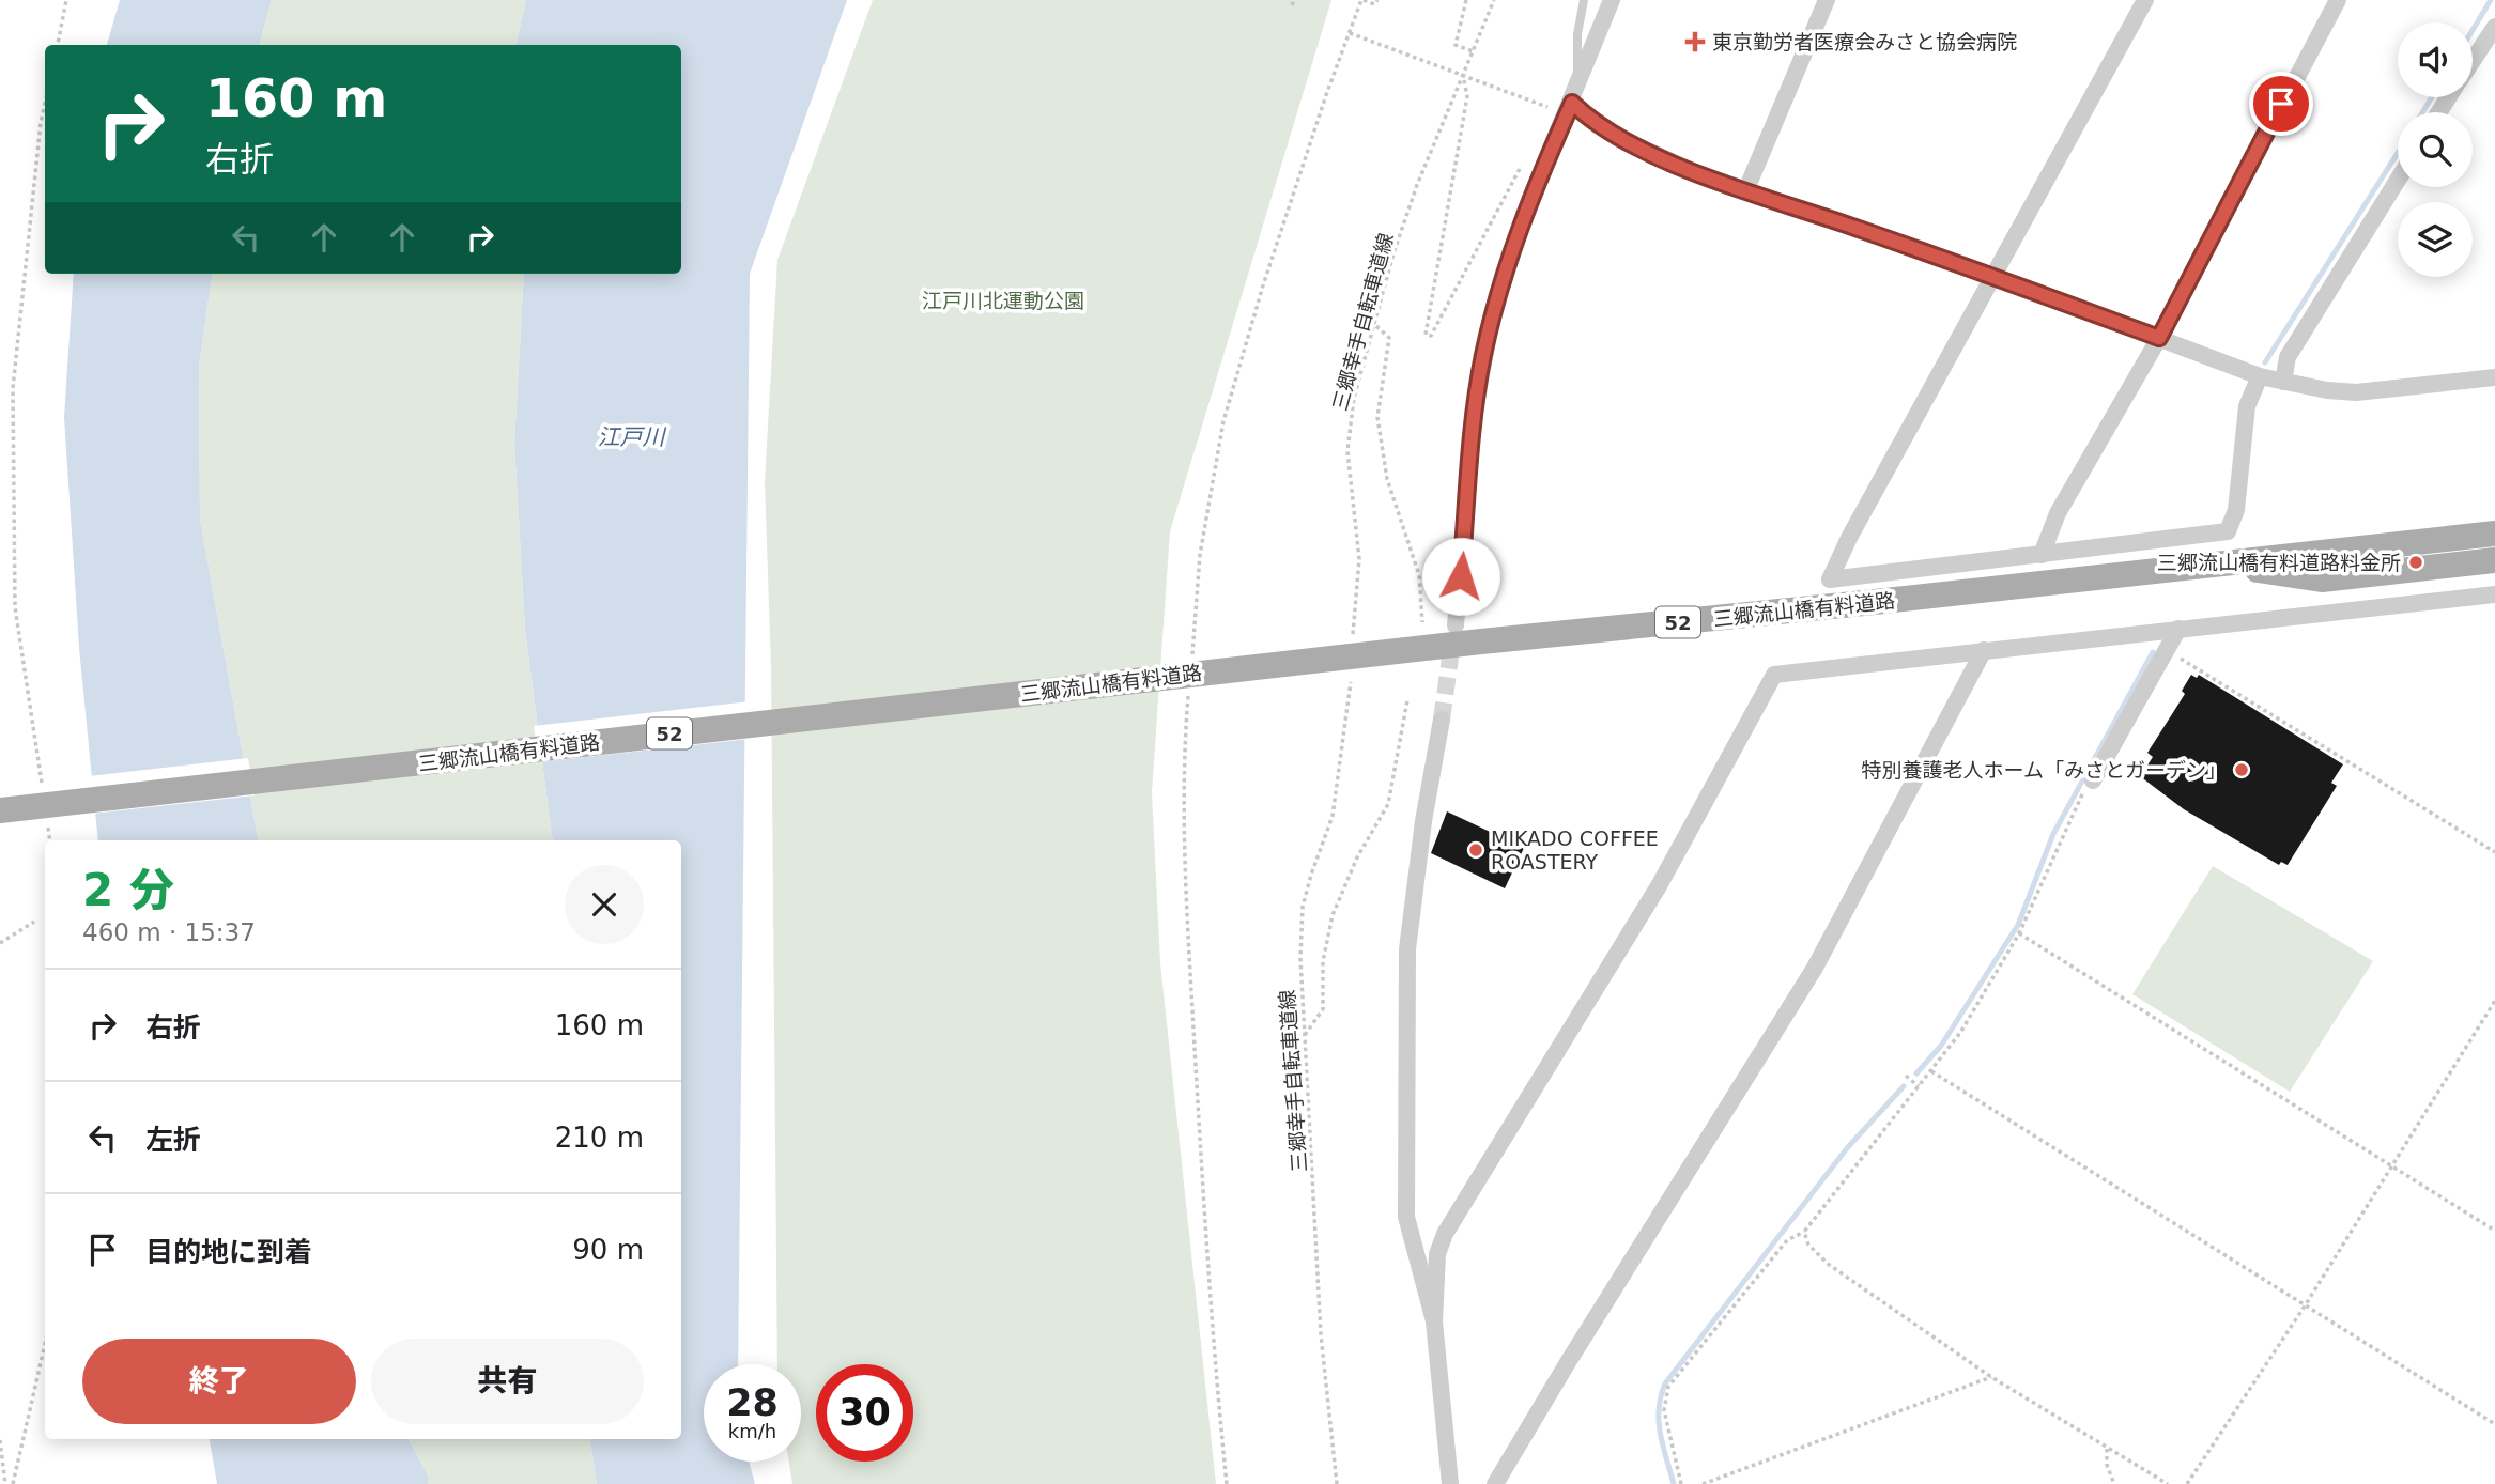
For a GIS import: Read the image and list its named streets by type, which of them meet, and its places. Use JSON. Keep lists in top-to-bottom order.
{
  "streets": {
    "main road": ["三郷流山橋有料道路", "52"],
    "path": ["三郷幸手自転車道線"]
  },
  "water": ["江戸川"],
  "parks": ["江戸川北運動公園"],
  "places": {
    "health": ["東京勤労者医療会みさと協会病院"],
    "other": ["三郷流山橋有料道路料金所", "特別養護老人ホーム「みさとガーデン」", "MIKADO COFFEE ROASTERY"]
  },
  "page": {
    "turn": ["160 m", "右折"],
    "heading": ["2 分", "460 m · 15:37"],
    "list": [
      {
        "name": "右折",
        "value": "160 m"
      },
      {
        "name": "左折",
        "value": "210 m"
      },
      {
        "name": "目的地に到着",
        "value": "90 m"
      }
    ],
    "buttons": ["終了", "共有"],
    "speed": "28 km/h",
    "limit": "30"
  }
}
